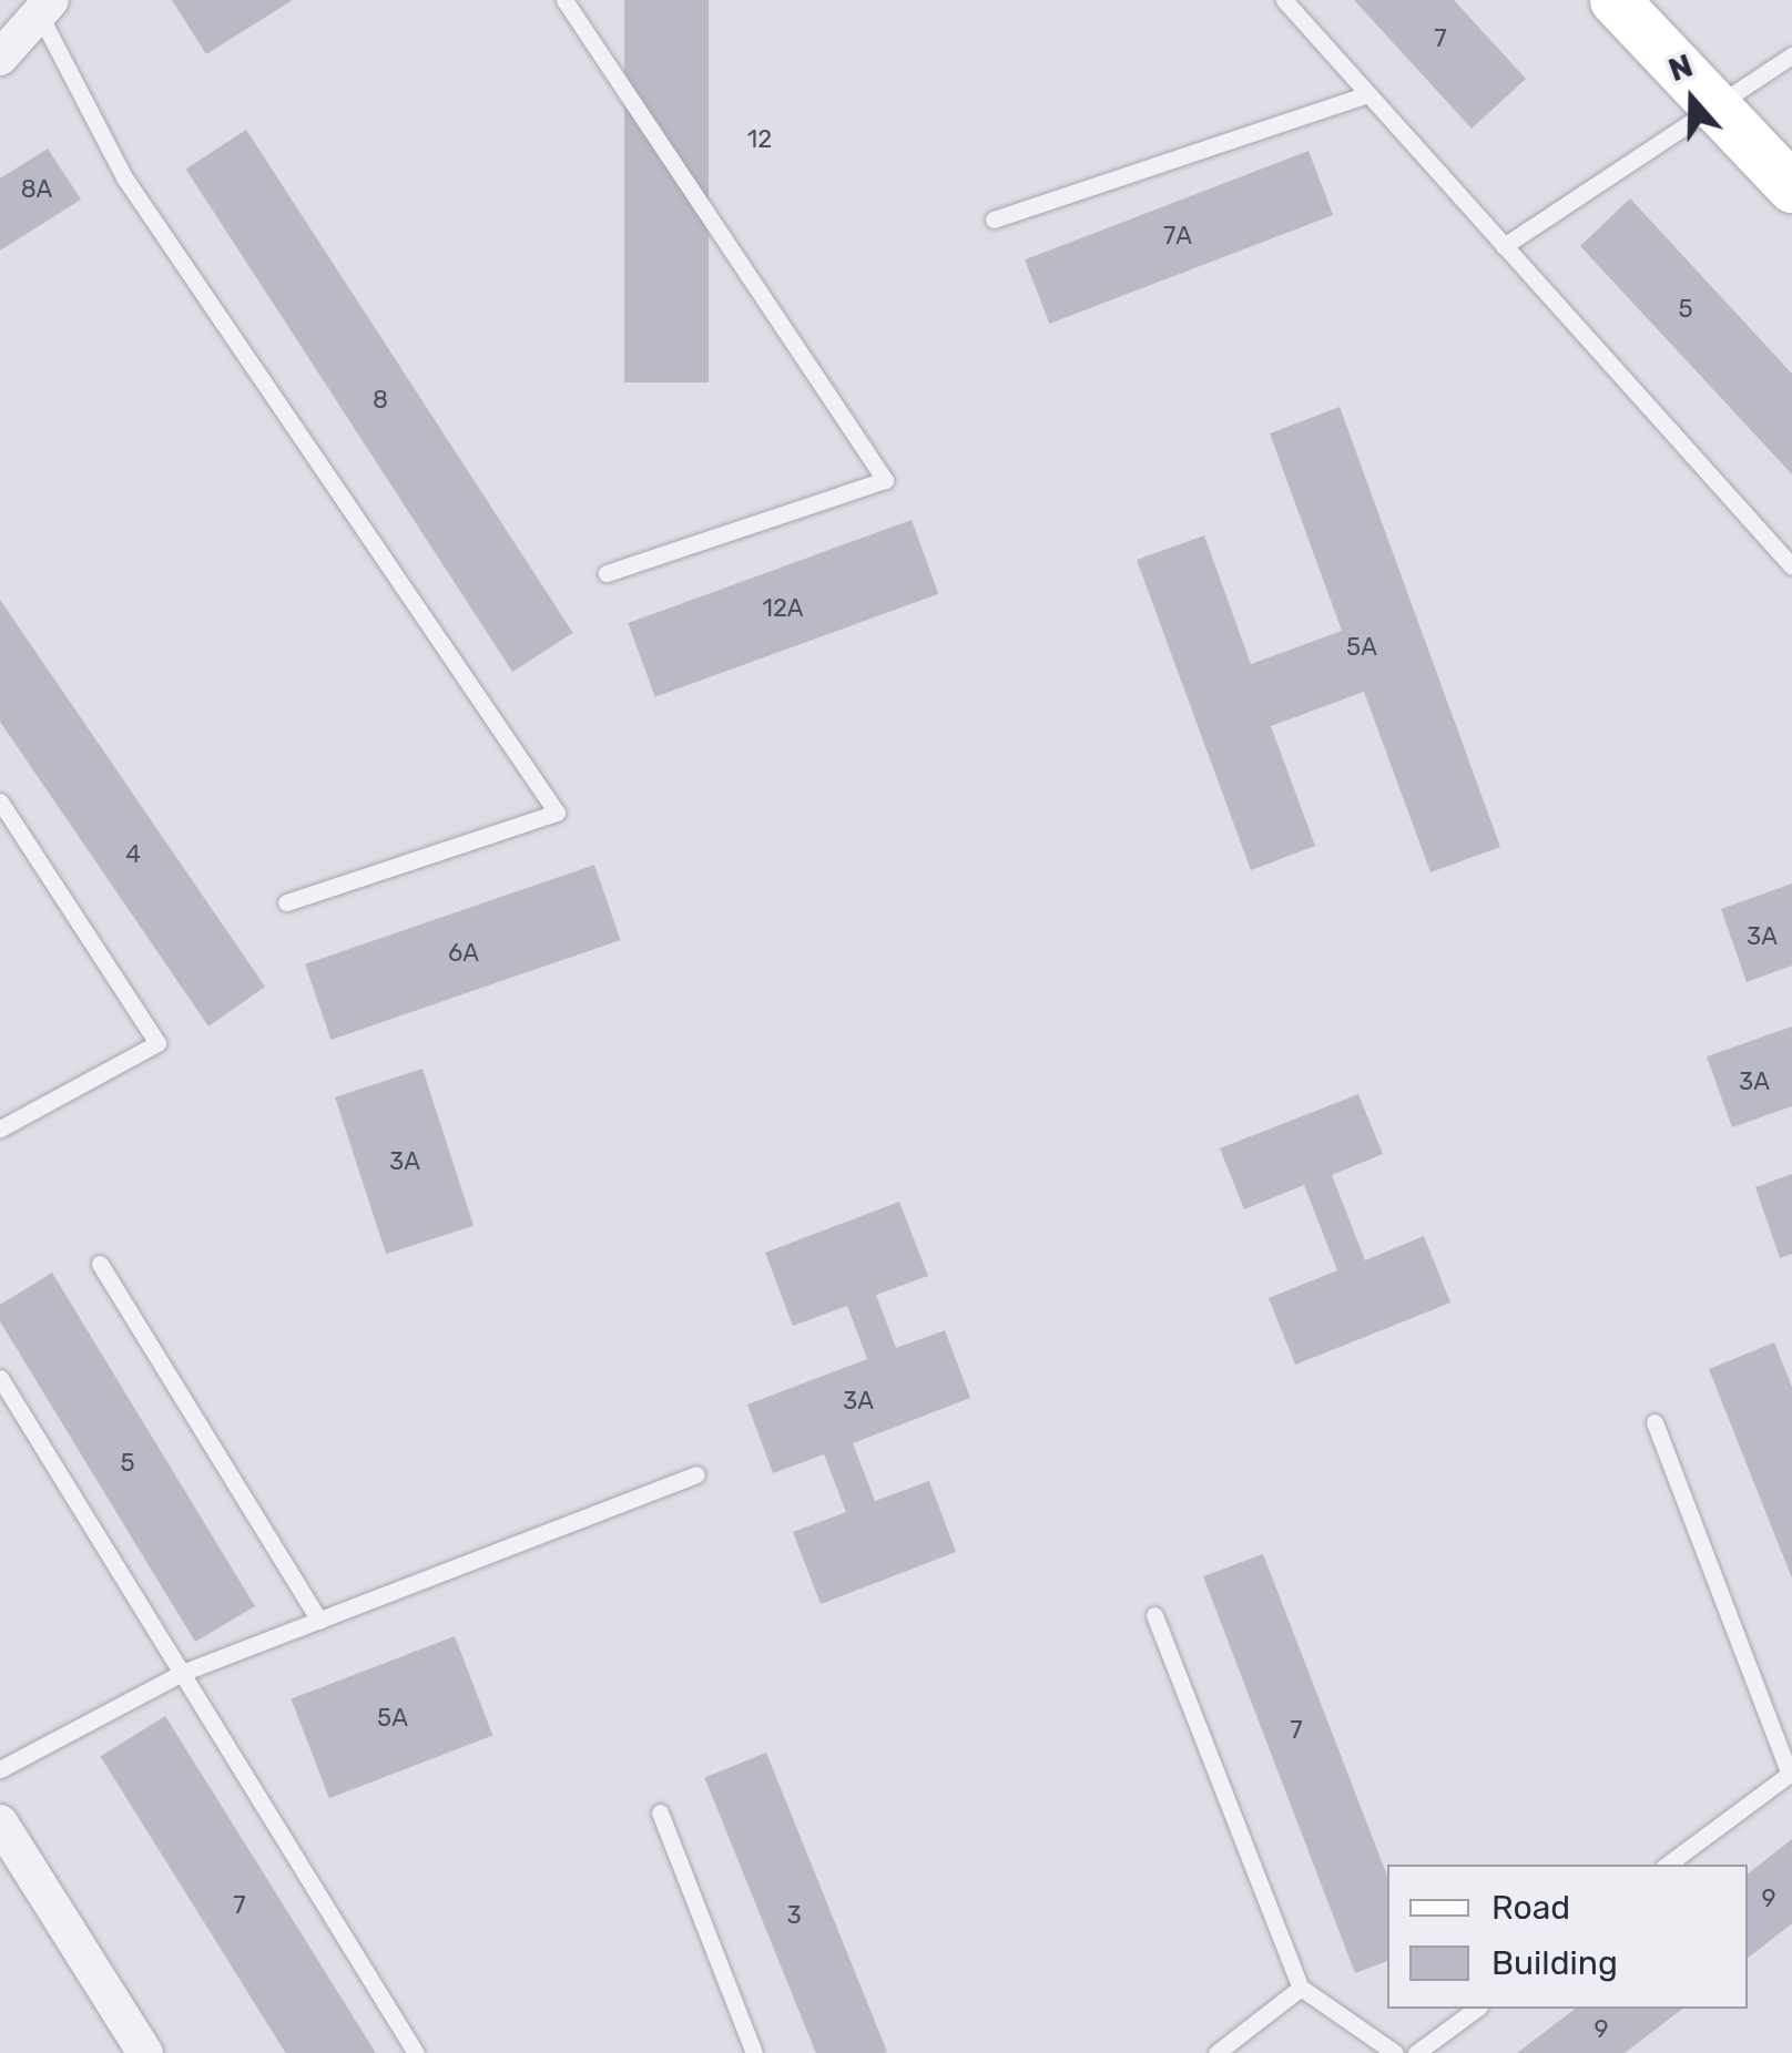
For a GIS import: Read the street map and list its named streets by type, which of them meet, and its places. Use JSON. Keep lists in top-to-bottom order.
{
  "house_numbers": [
    "7",
    "12",
    "8А",
    "7А",
    "5",
    "8",
    "12А",
    "5А",
    "4",
    "3А",
    "6А",
    "3А",
    "3А",
    "3А",
    "5",
    "5А",
    "7",
    "9",
    "7",
    "3",
    "9"
  ],
  "legend": ["Road", "Building"],
  "north": "top"
}
